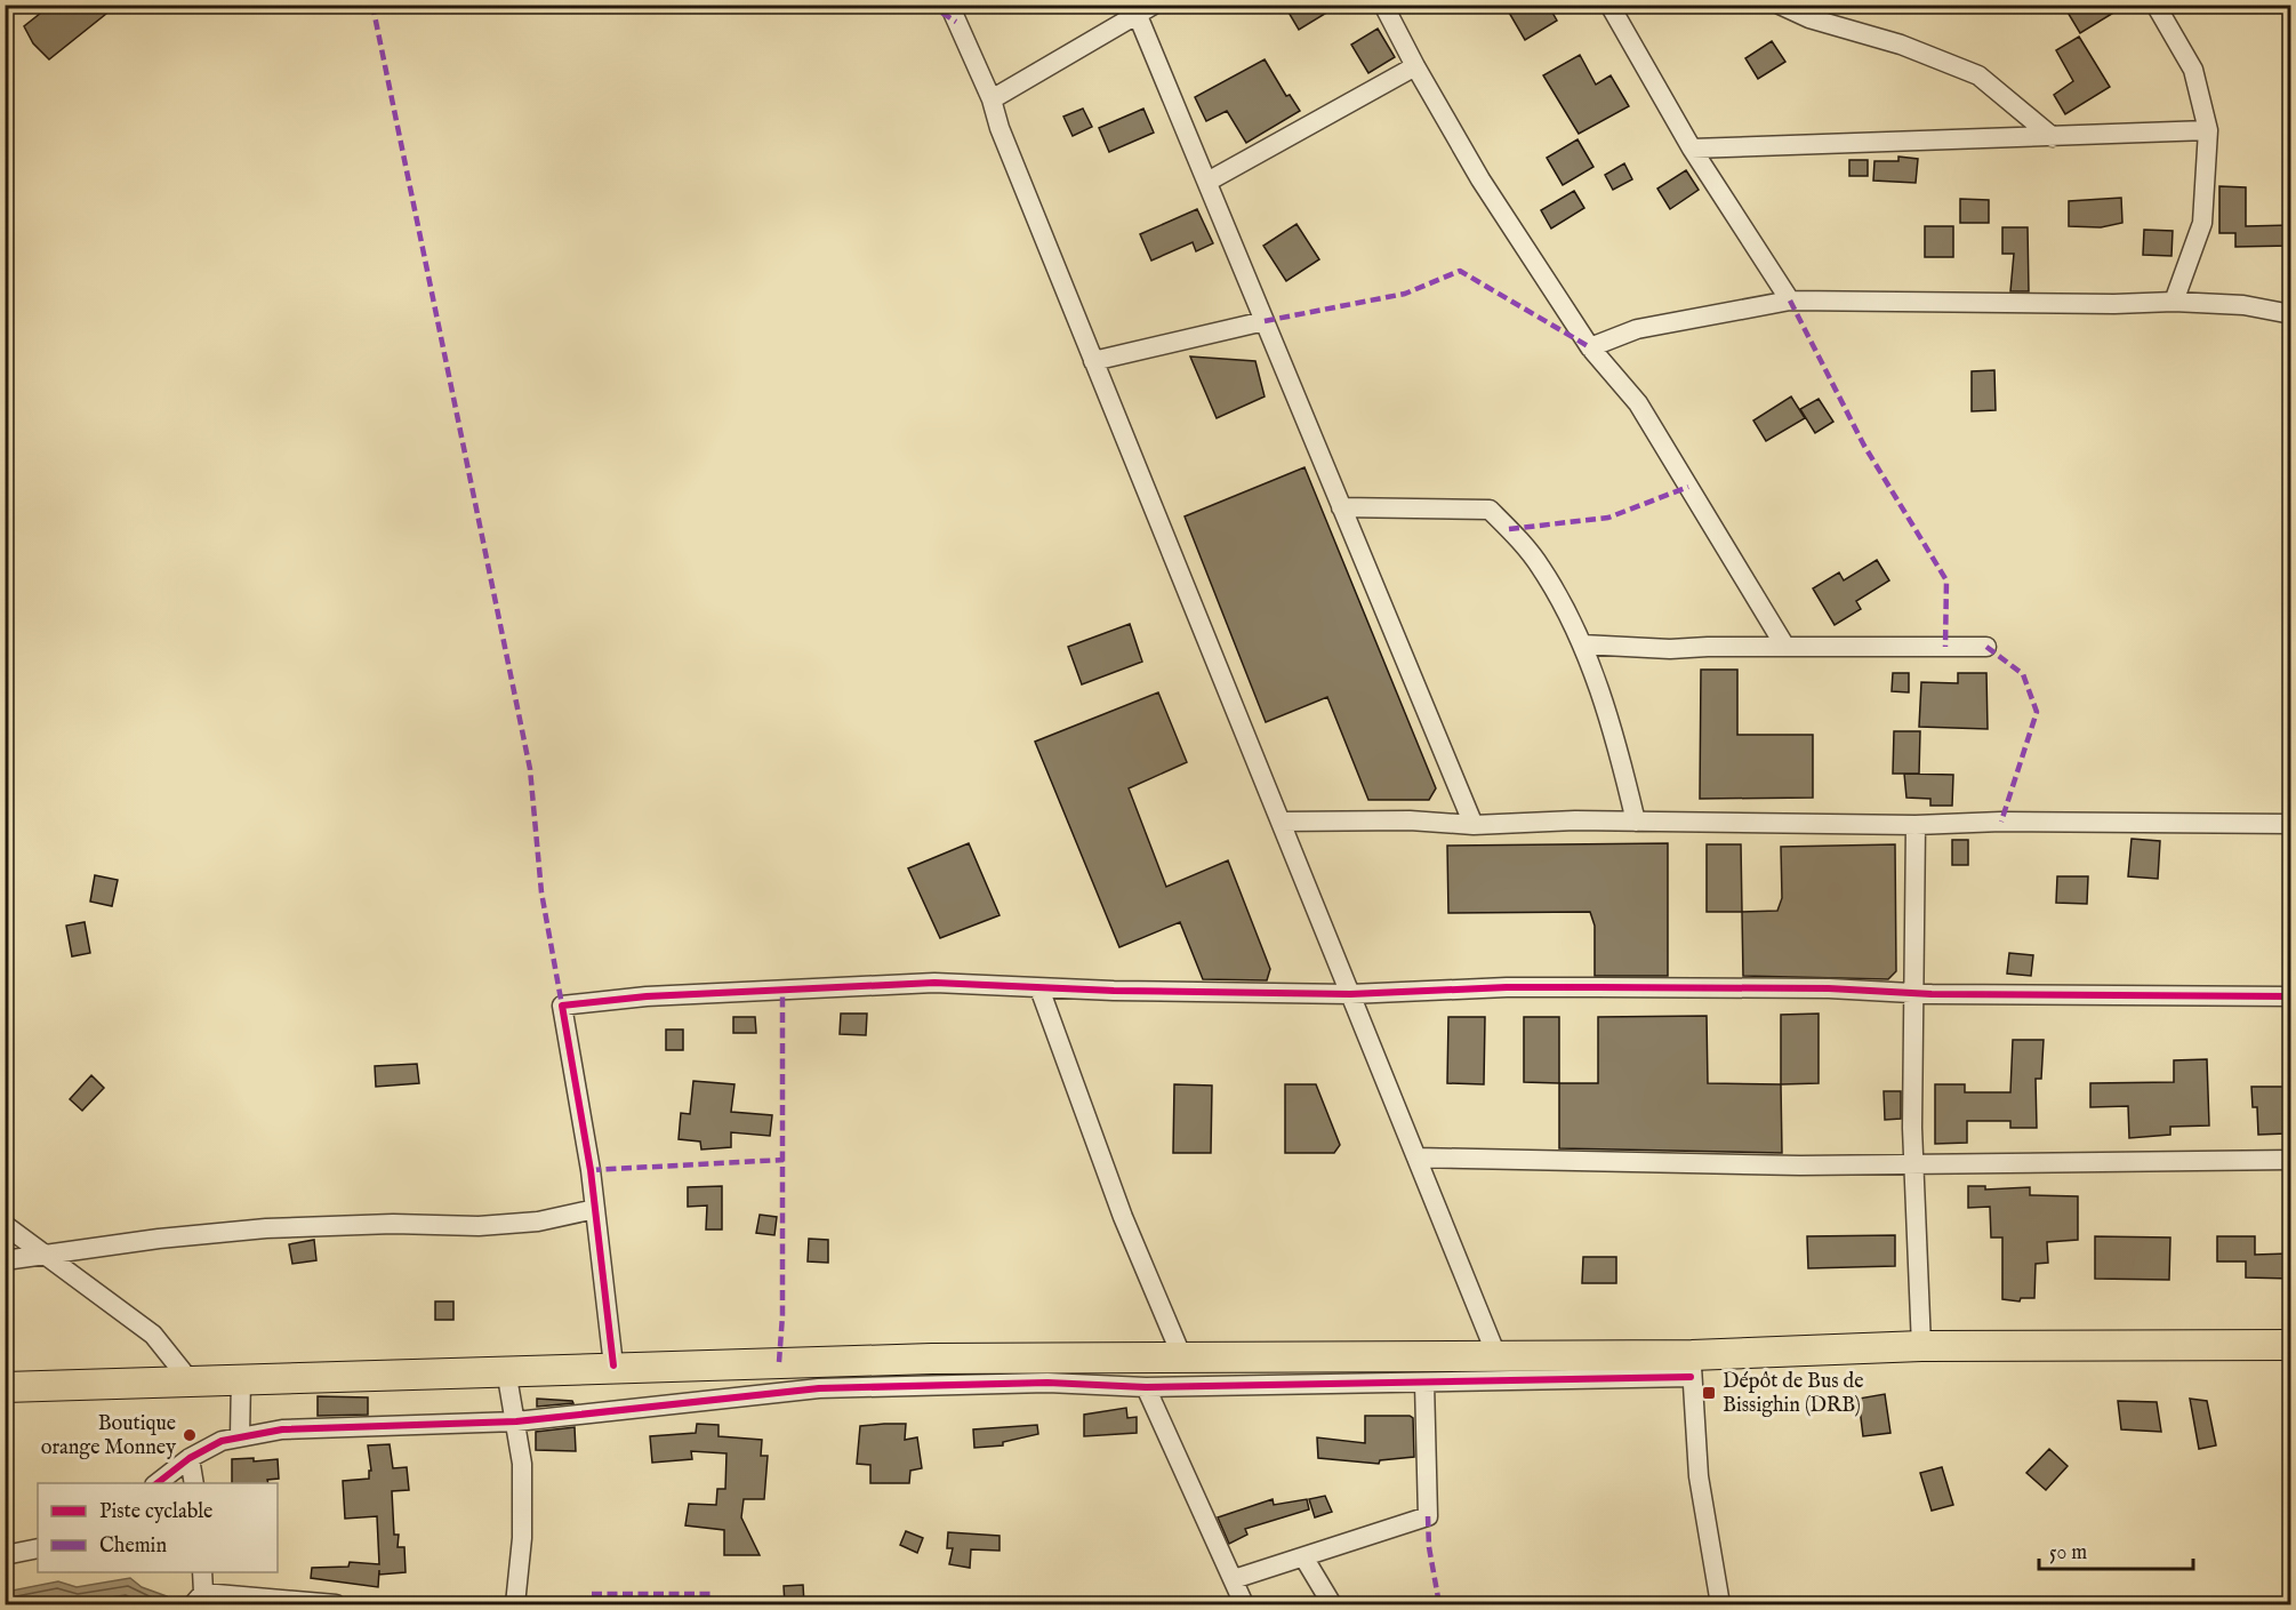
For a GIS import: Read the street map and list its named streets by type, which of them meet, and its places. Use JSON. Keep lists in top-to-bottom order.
{
  "places": {
    "transit": ["Dépôt de Bus de Bissighin (DRB)"],
    "other": ["Boutique orange Monney"]
  },
  "legend": ["Piste cyclable", "Chemin"],
  "scale_bar": "50 m"
}
